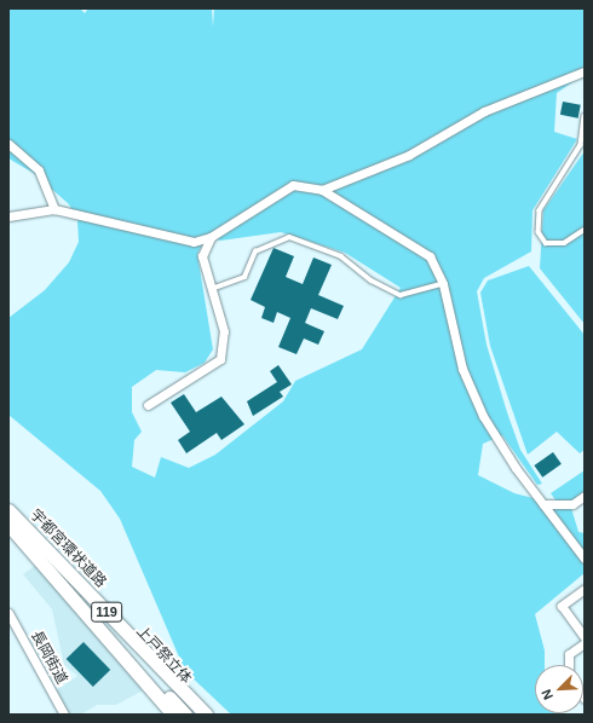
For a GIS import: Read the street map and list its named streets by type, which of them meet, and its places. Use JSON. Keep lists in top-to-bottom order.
{
  "streets": {
    "highway": ["宇都宮環状道路", "119", "上戸祭立体"],
    "street": ["長岡街道"]
  },
  "crossings": [
    ["宇都宮環状道路", "上戸祭立体"]
  ],
  "north": "bottom left"
}
